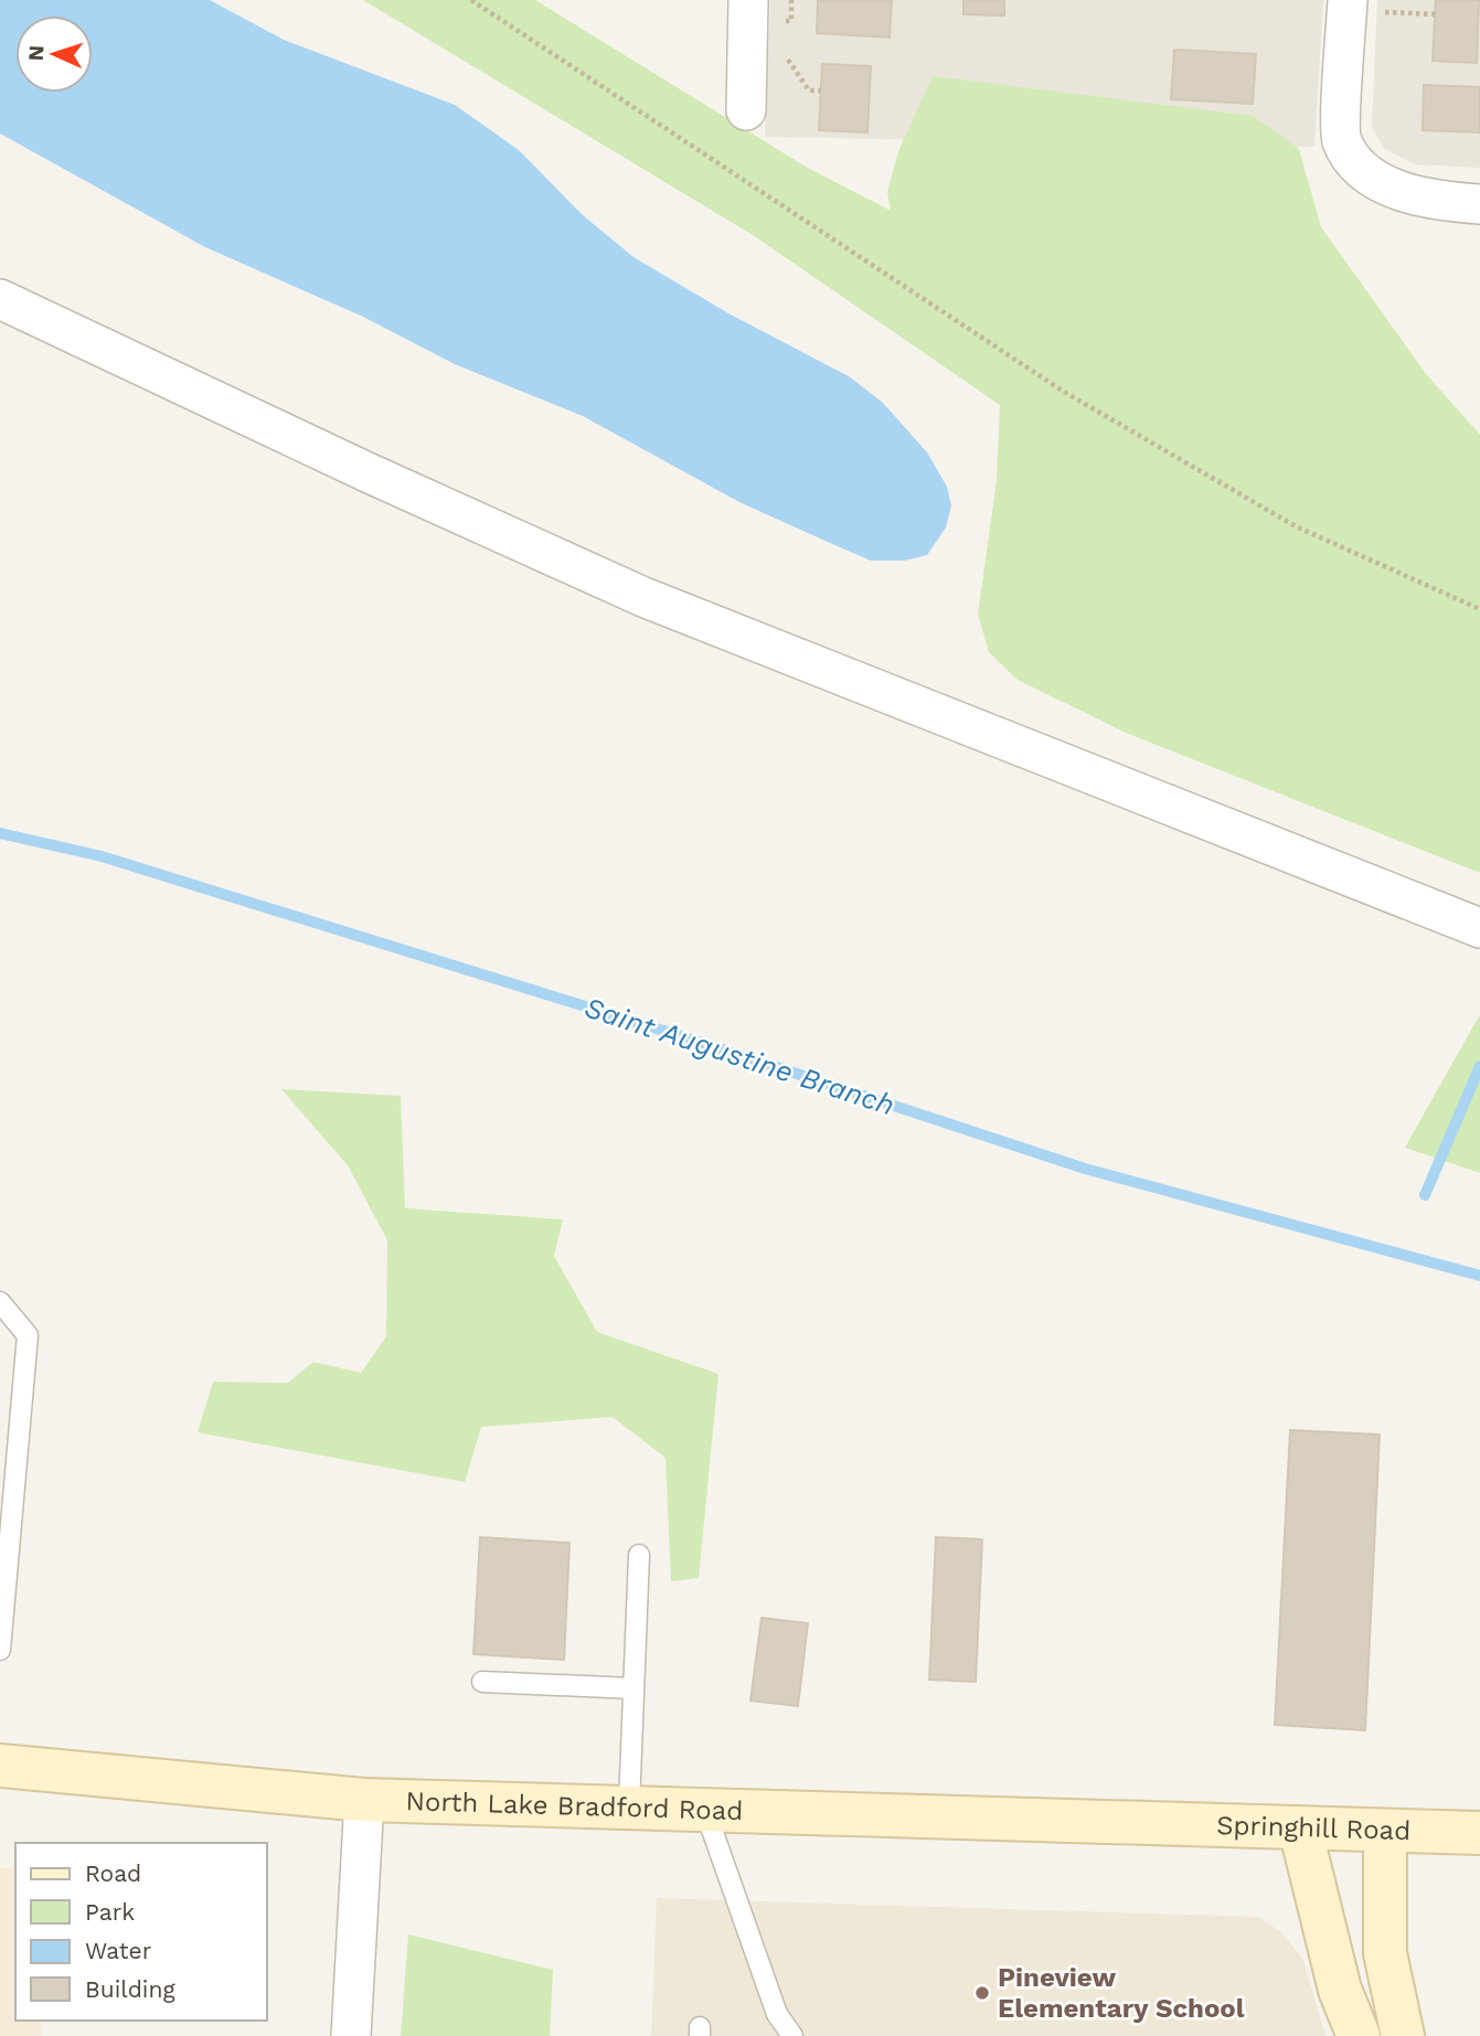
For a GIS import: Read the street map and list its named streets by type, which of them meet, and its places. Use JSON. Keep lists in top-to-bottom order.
{
  "streets": {
    "main road": ["North Lake Bradford Road", "Springhill Road"]
  },
  "crossings": [
    ["North Lake Bradford Road", "Springhill Road"]
  ],
  "water": ["Saint Augustine Branch"],
  "places": ["Pineview Elementary School"],
  "legend": [
    "Road",
    "Park",
    "Water",
    "Building"
  ],
  "north": "left"
}
